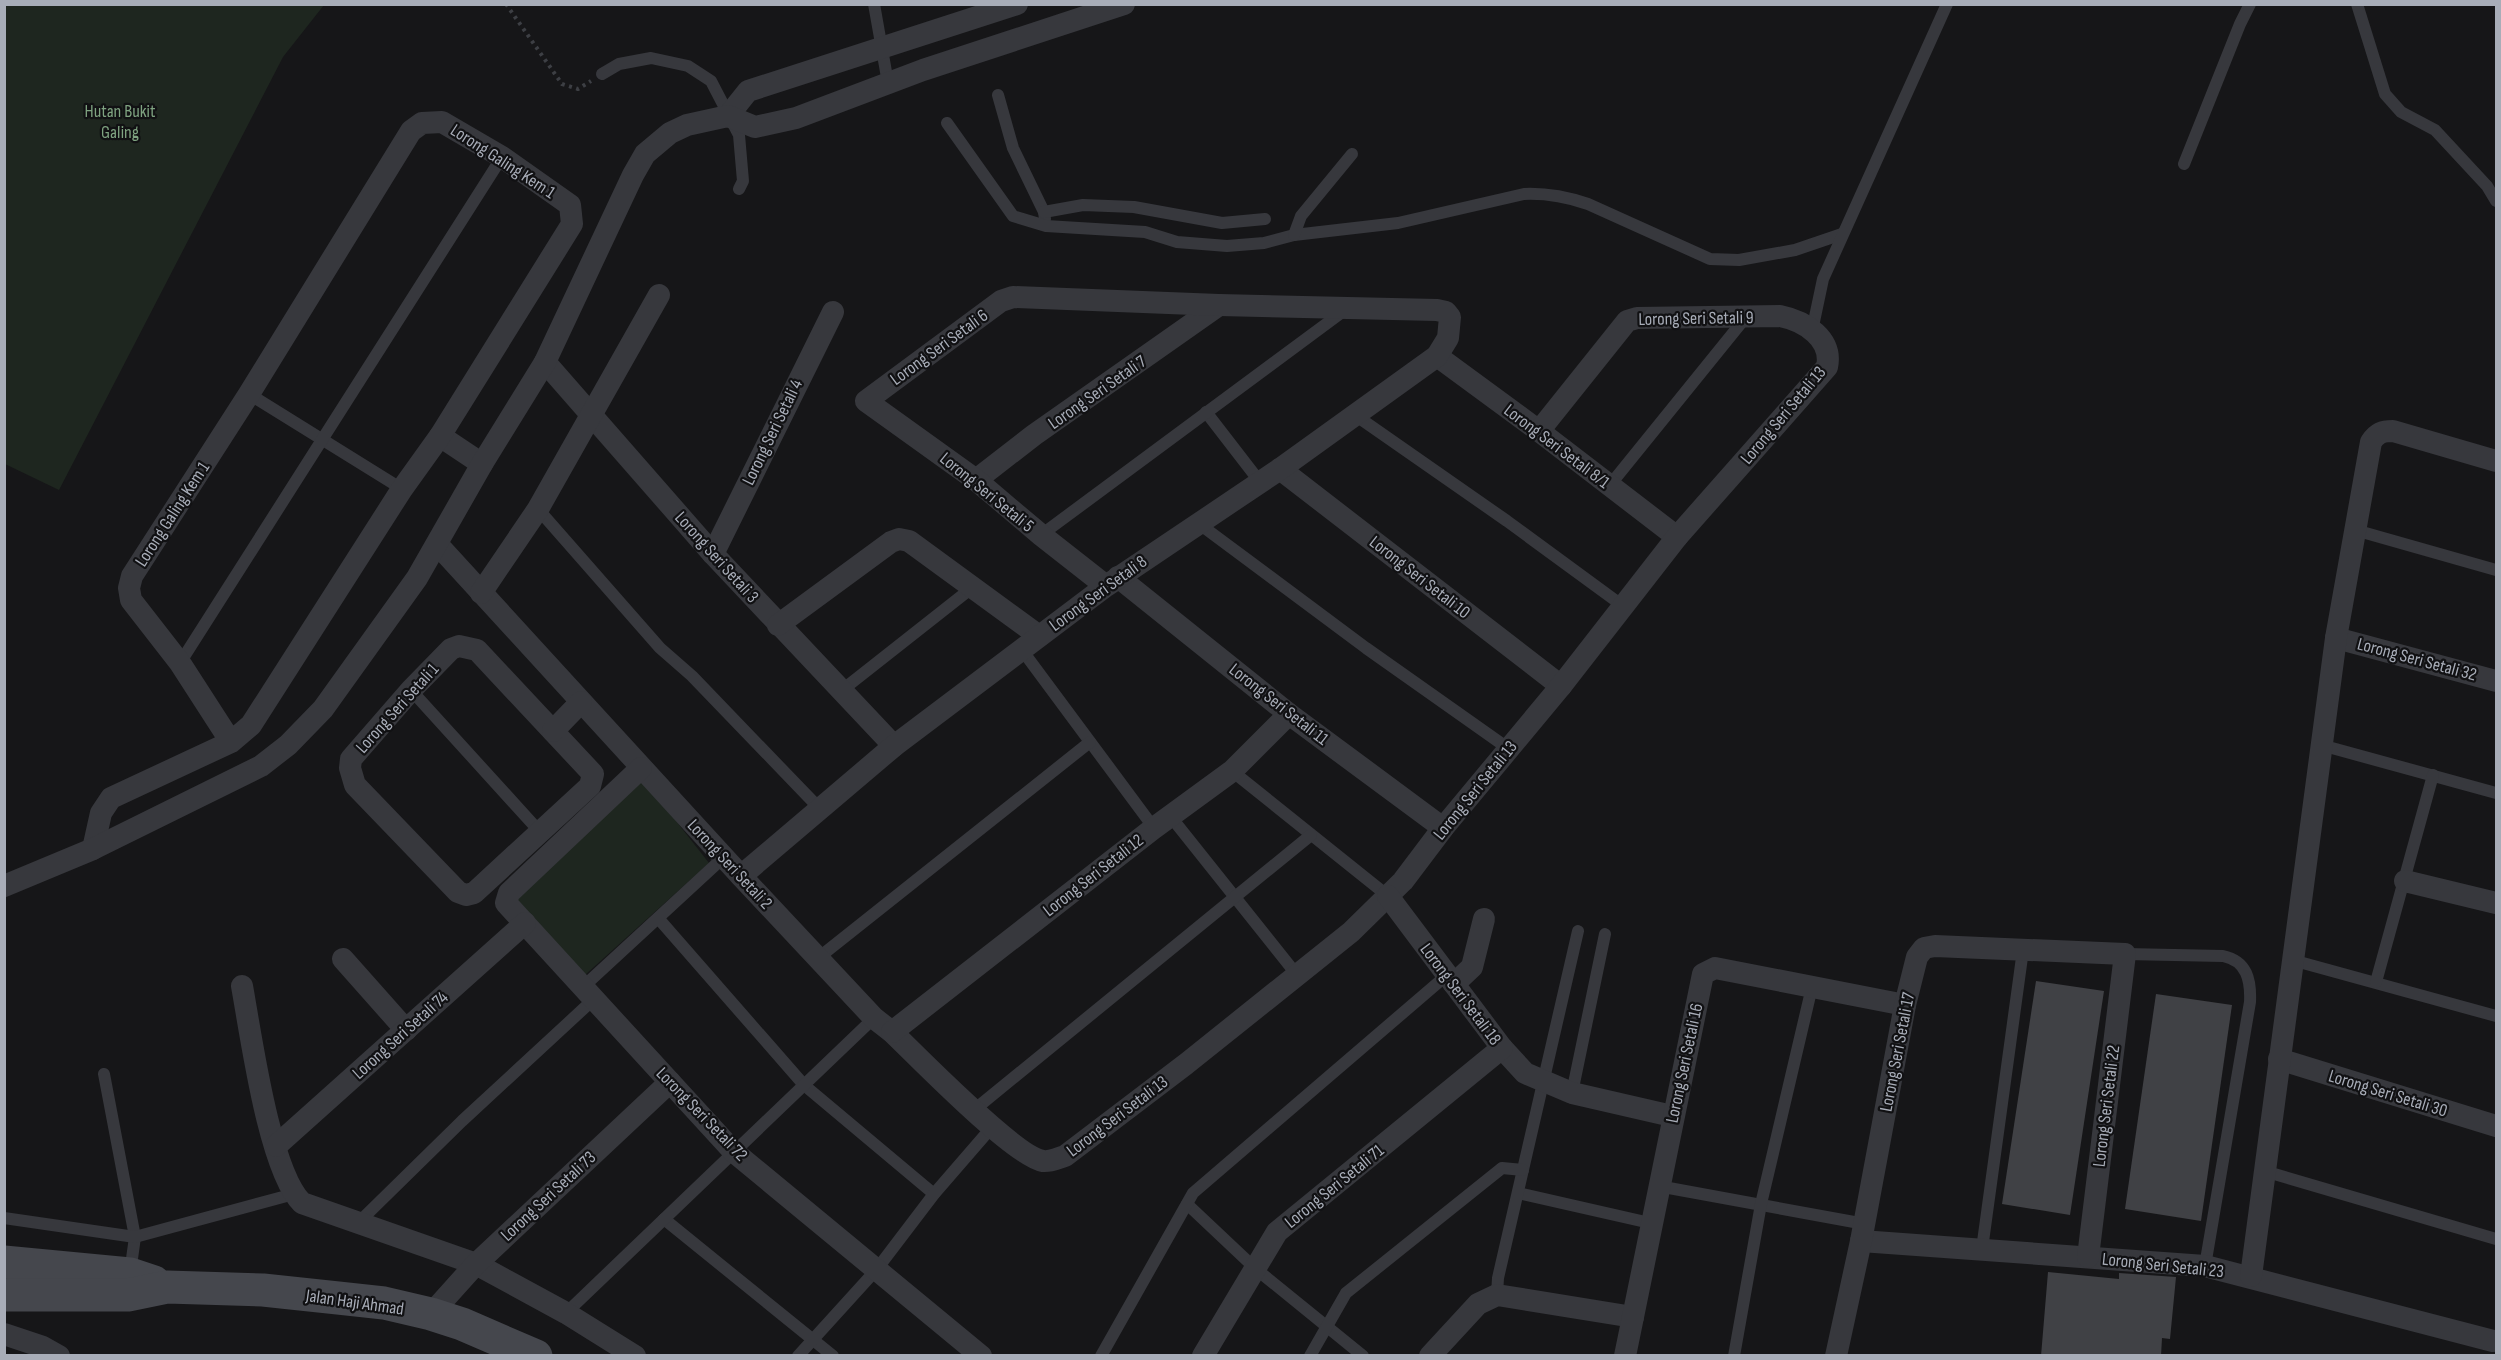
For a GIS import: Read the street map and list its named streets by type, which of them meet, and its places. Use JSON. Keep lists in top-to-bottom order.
{
  "streets": {
    "street": [
      "Lorong Galing Kem 1",
      "Lorong Seri Setali 9",
      "Lorong Seri Setali 6",
      "Lorong Seri Setali 7",
      "Lorong Seri Setali 13",
      "Lorong Seri Setali 4",
      "Lorong Seri Setali 8/1",
      "Lorong Seri Setali 5",
      "Lorong Seri Setali 3",
      "Lorong Seri Setali 10",
      "Lorong Seri Setali 8",
      "Lorong Seri Setali 32",
      "Lorong Seri Setali 11",
      "Lorong Seri Setali 1",
      "Lorong Seri Setali 2",
      "Lorong Seri Setali 12",
      "Lorong Seri Setali 18",
      "Lorong Seri Setali 74",
      "Lorong Seri Setali 17",
      "Lorong Seri Setali 16",
      "Lorong Seri Setali 30",
      "Lorong Seri Setali 22",
      "Lorong Seri Setali 72",
      "Lorong Seri Setali 71",
      "Lorong Seri Setali 73",
      "Lorong Seri Setali 23",
      "Jalan Haji Ahmad"
    ]
  },
  "crossings": [
    ["Lorong Seri Setali 9", "Lorong Seri Setali 13"],
    ["Lorong Seri Setali 9", "Lorong Seri Setali 8/1"],
    ["Lorong Seri Setali 6", "Lorong Seri Setali 7"],
    ["Lorong Seri Setali 6", "Lorong Seri Setali 5"],
    ["Lorong Seri Setali 7", "Lorong Seri Setali 5"],
    ["Lorong Seri Setali 13", "Lorong Seri Setali 8/1"],
    ["Lorong Seri Setali 13", "Lorong Seri Setali 10"],
    ["Lorong Seri Setali 13", "Lorong Seri Setali 11"],
    ["Lorong Seri Setali 13", "Lorong Seri Setali 2"],
    ["Lorong Seri Setali 13", "Lorong Seri Setali 18"],
    ["Lorong Seri Setali 4", "Lorong Seri Setali 3"],
    ["Lorong Seri Setali 8/1", "Lorong Seri Setali 8"],
    ["Lorong Seri Setali 5", "Lorong Seri Setali 8"],
    ["Lorong Seri Setali 5", "Lorong Seri Setali 11"],
    ["Lorong Seri Setali 3", "Lorong Seri Setali 8"],
    ["Lorong Seri Setali 10", "Lorong Seri Setali 8"],
    ["Lorong Seri Setali 8", "Lorong Seri Setali 11"],
    ["Lorong Seri Setali 8", "Lorong Seri Setali 2"],
    ["Lorong Seri Setali 11", "Lorong Seri Setali 12"],
    ["Lorong Seri Setali 2", "Lorong Seri Setali 12"],
    ["Lorong Seri Setali 2", "Lorong Seri Setali 72"],
    ["Lorong Seri Setali 18", "Lorong Seri Setali 16"],
    ["Lorong Seri Setali 18", "Lorong Seri Setali 71"],
    ["Lorong Seri Setali 74", "Lorong Seri Setali 72"],
    ["Lorong Seri Setali 17", "Lorong Seri Setali 16"],
    ["Lorong Seri Setali 17", "Lorong Seri Setali 22"],
    ["Lorong Seri Setali 17", "Lorong Seri Setali 23"],
    ["Lorong Seri Setali 22", "Lorong Seri Setali 23"],
    ["Lorong Seri Setali 72", "Lorong Seri Setali 73"],
    ["Lorong Seri Setali 73", "Jalan Haji Ahmad"]
  ],
  "parks": ["Hutan Bukit Galing"]
}
